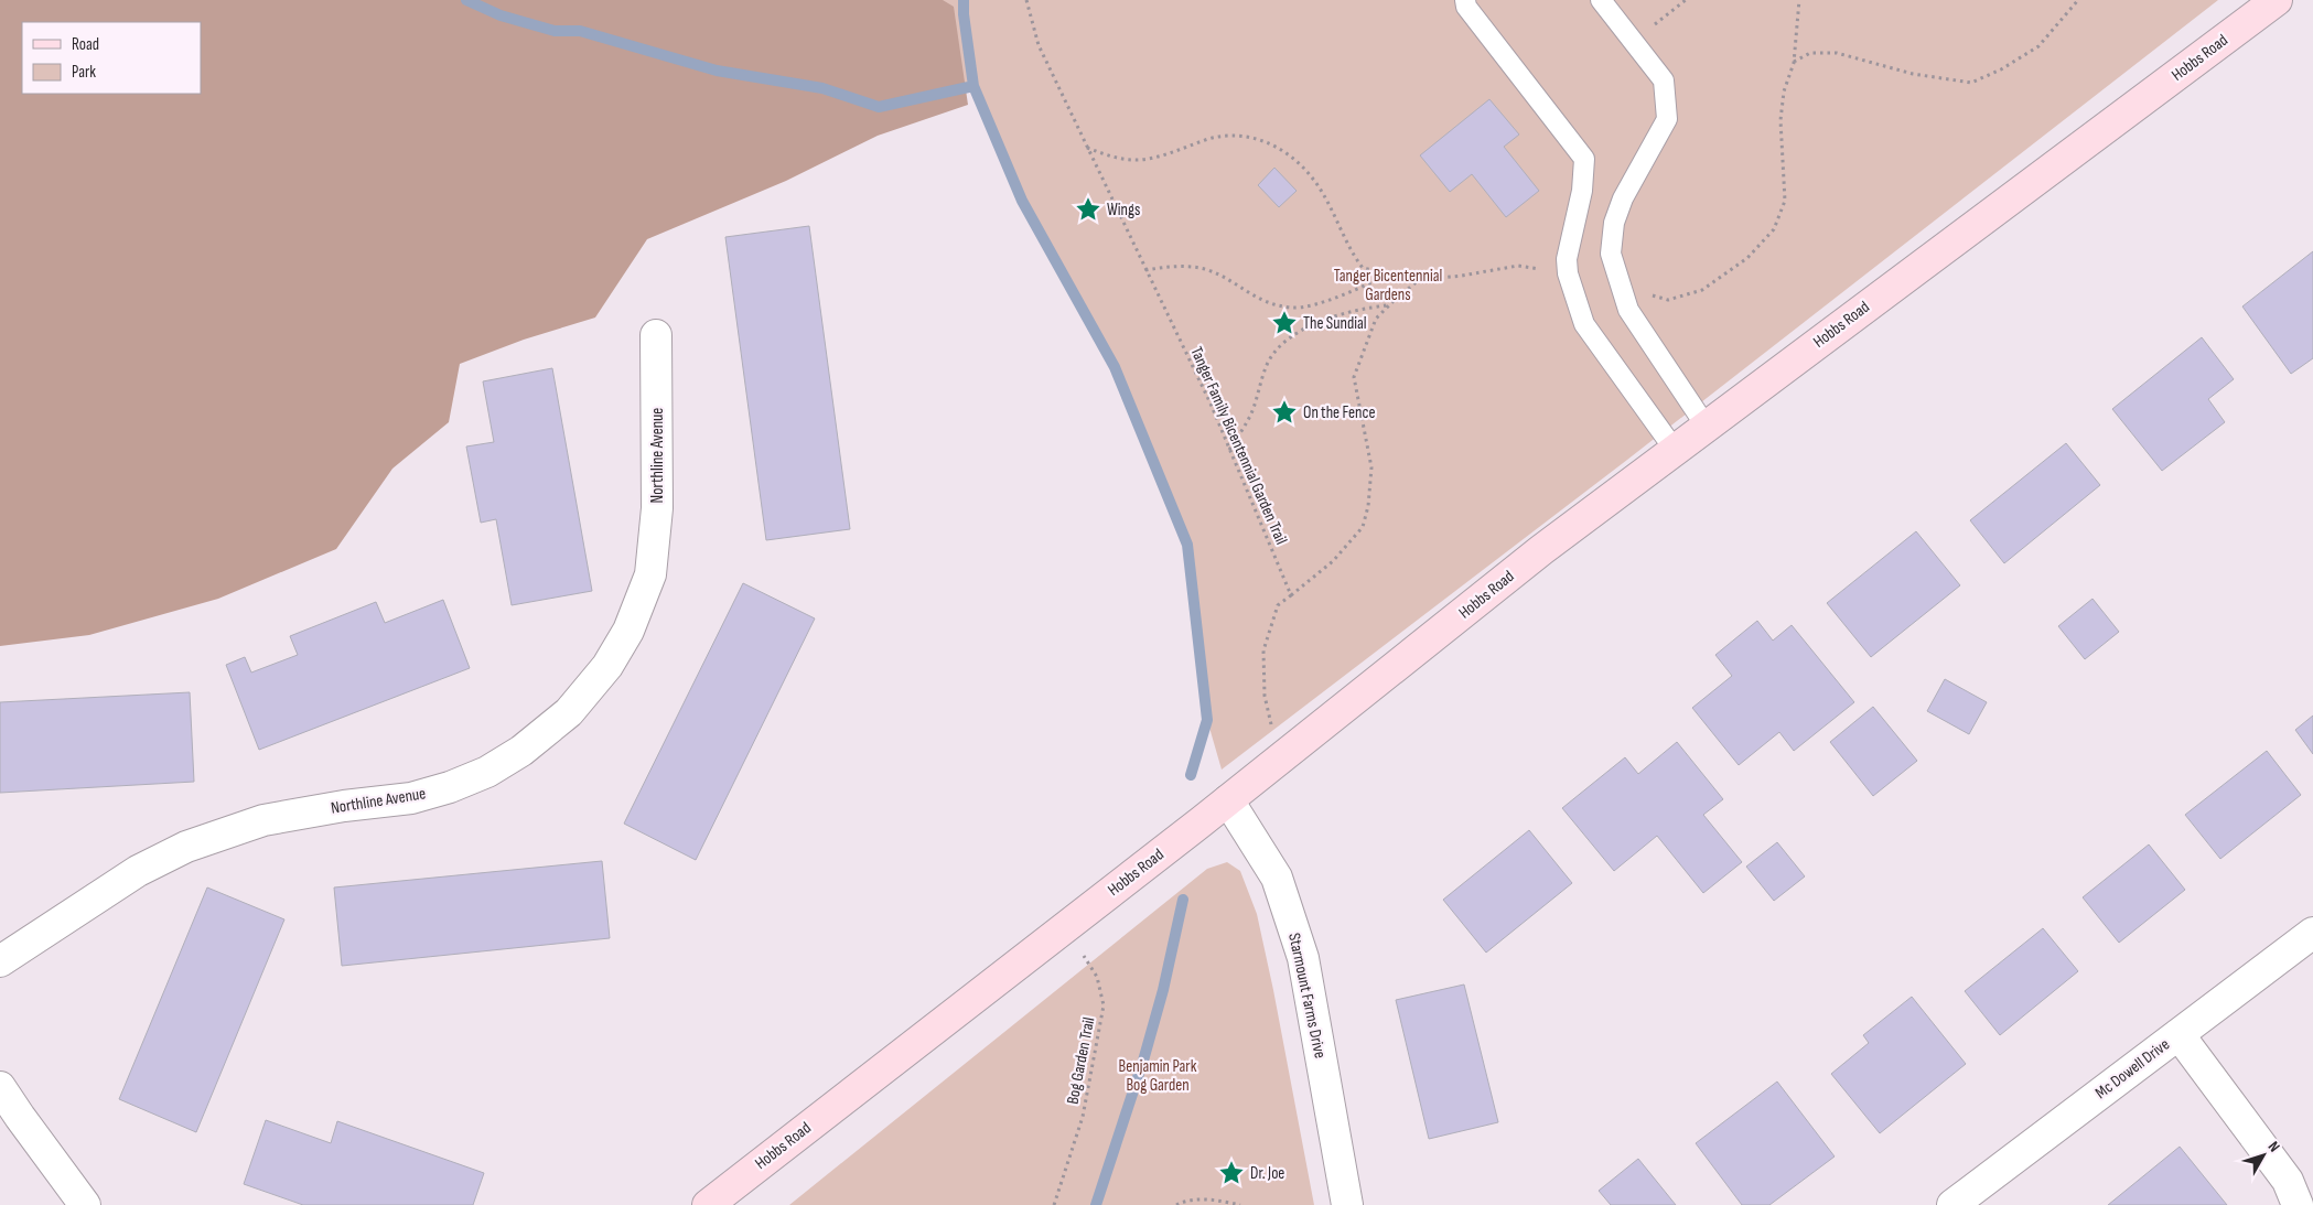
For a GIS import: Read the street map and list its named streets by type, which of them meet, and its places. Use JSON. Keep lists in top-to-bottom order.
{
  "streets": {
    "street": [
      "Hobbs Road",
      "Northline Avenue",
      "Starmount Farms Drive",
      "Mc Dowell Drive"
    ],
    "path": ["Tanger Family Bicentennial Garden Trail", "Bog Garden Trail"]
  },
  "crossings": [
    ["Hobbs Road", "Tanger Family Bicentennial Garden Trail"],
    ["Hobbs Road", "Starmount Farms Drive"],
    ["Hobbs Road", "Bog Garden Trail"]
  ],
  "parks": ["Tanger Bicentennial Gardens", "Benjamin Park Bog Garden"],
  "places": {
    "place": [
      "Wings",
      "The Sundial",
      "On the Fence",
      "Dr. Joe"
    ]
  },
  "legend": ["Road", "Park"],
  "north": "top right"
}
